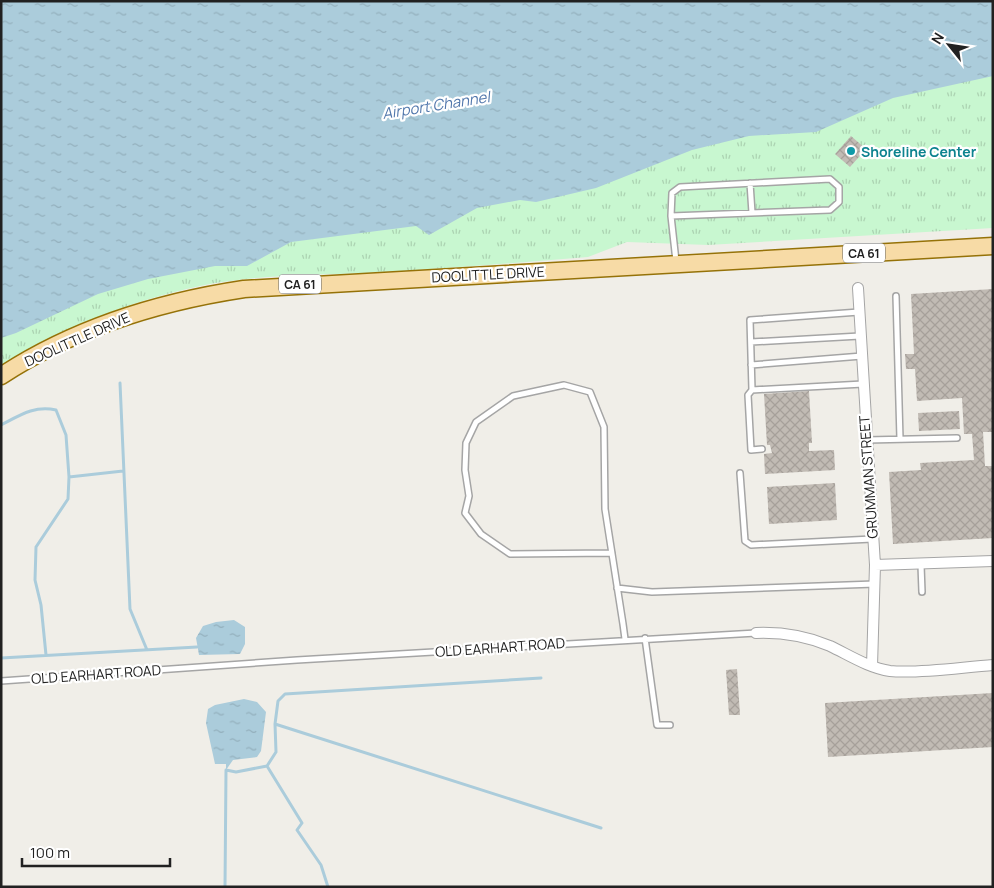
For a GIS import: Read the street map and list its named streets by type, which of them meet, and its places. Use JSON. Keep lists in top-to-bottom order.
{
  "streets": {
    "main road": ["CA 61", "DOOLITTLE DRIVE"],
    "street": ["GRUMMAN STREET", "OLD EARHART ROAD"]
  },
  "crossings": [
    ["GRUMMAN STREET", "OLD EARHART ROAD"]
  ],
  "water": ["Airport Channel"],
  "places": ["Shoreline Center"],
  "scale_bar": "100 m",
  "north": "top left"
}
